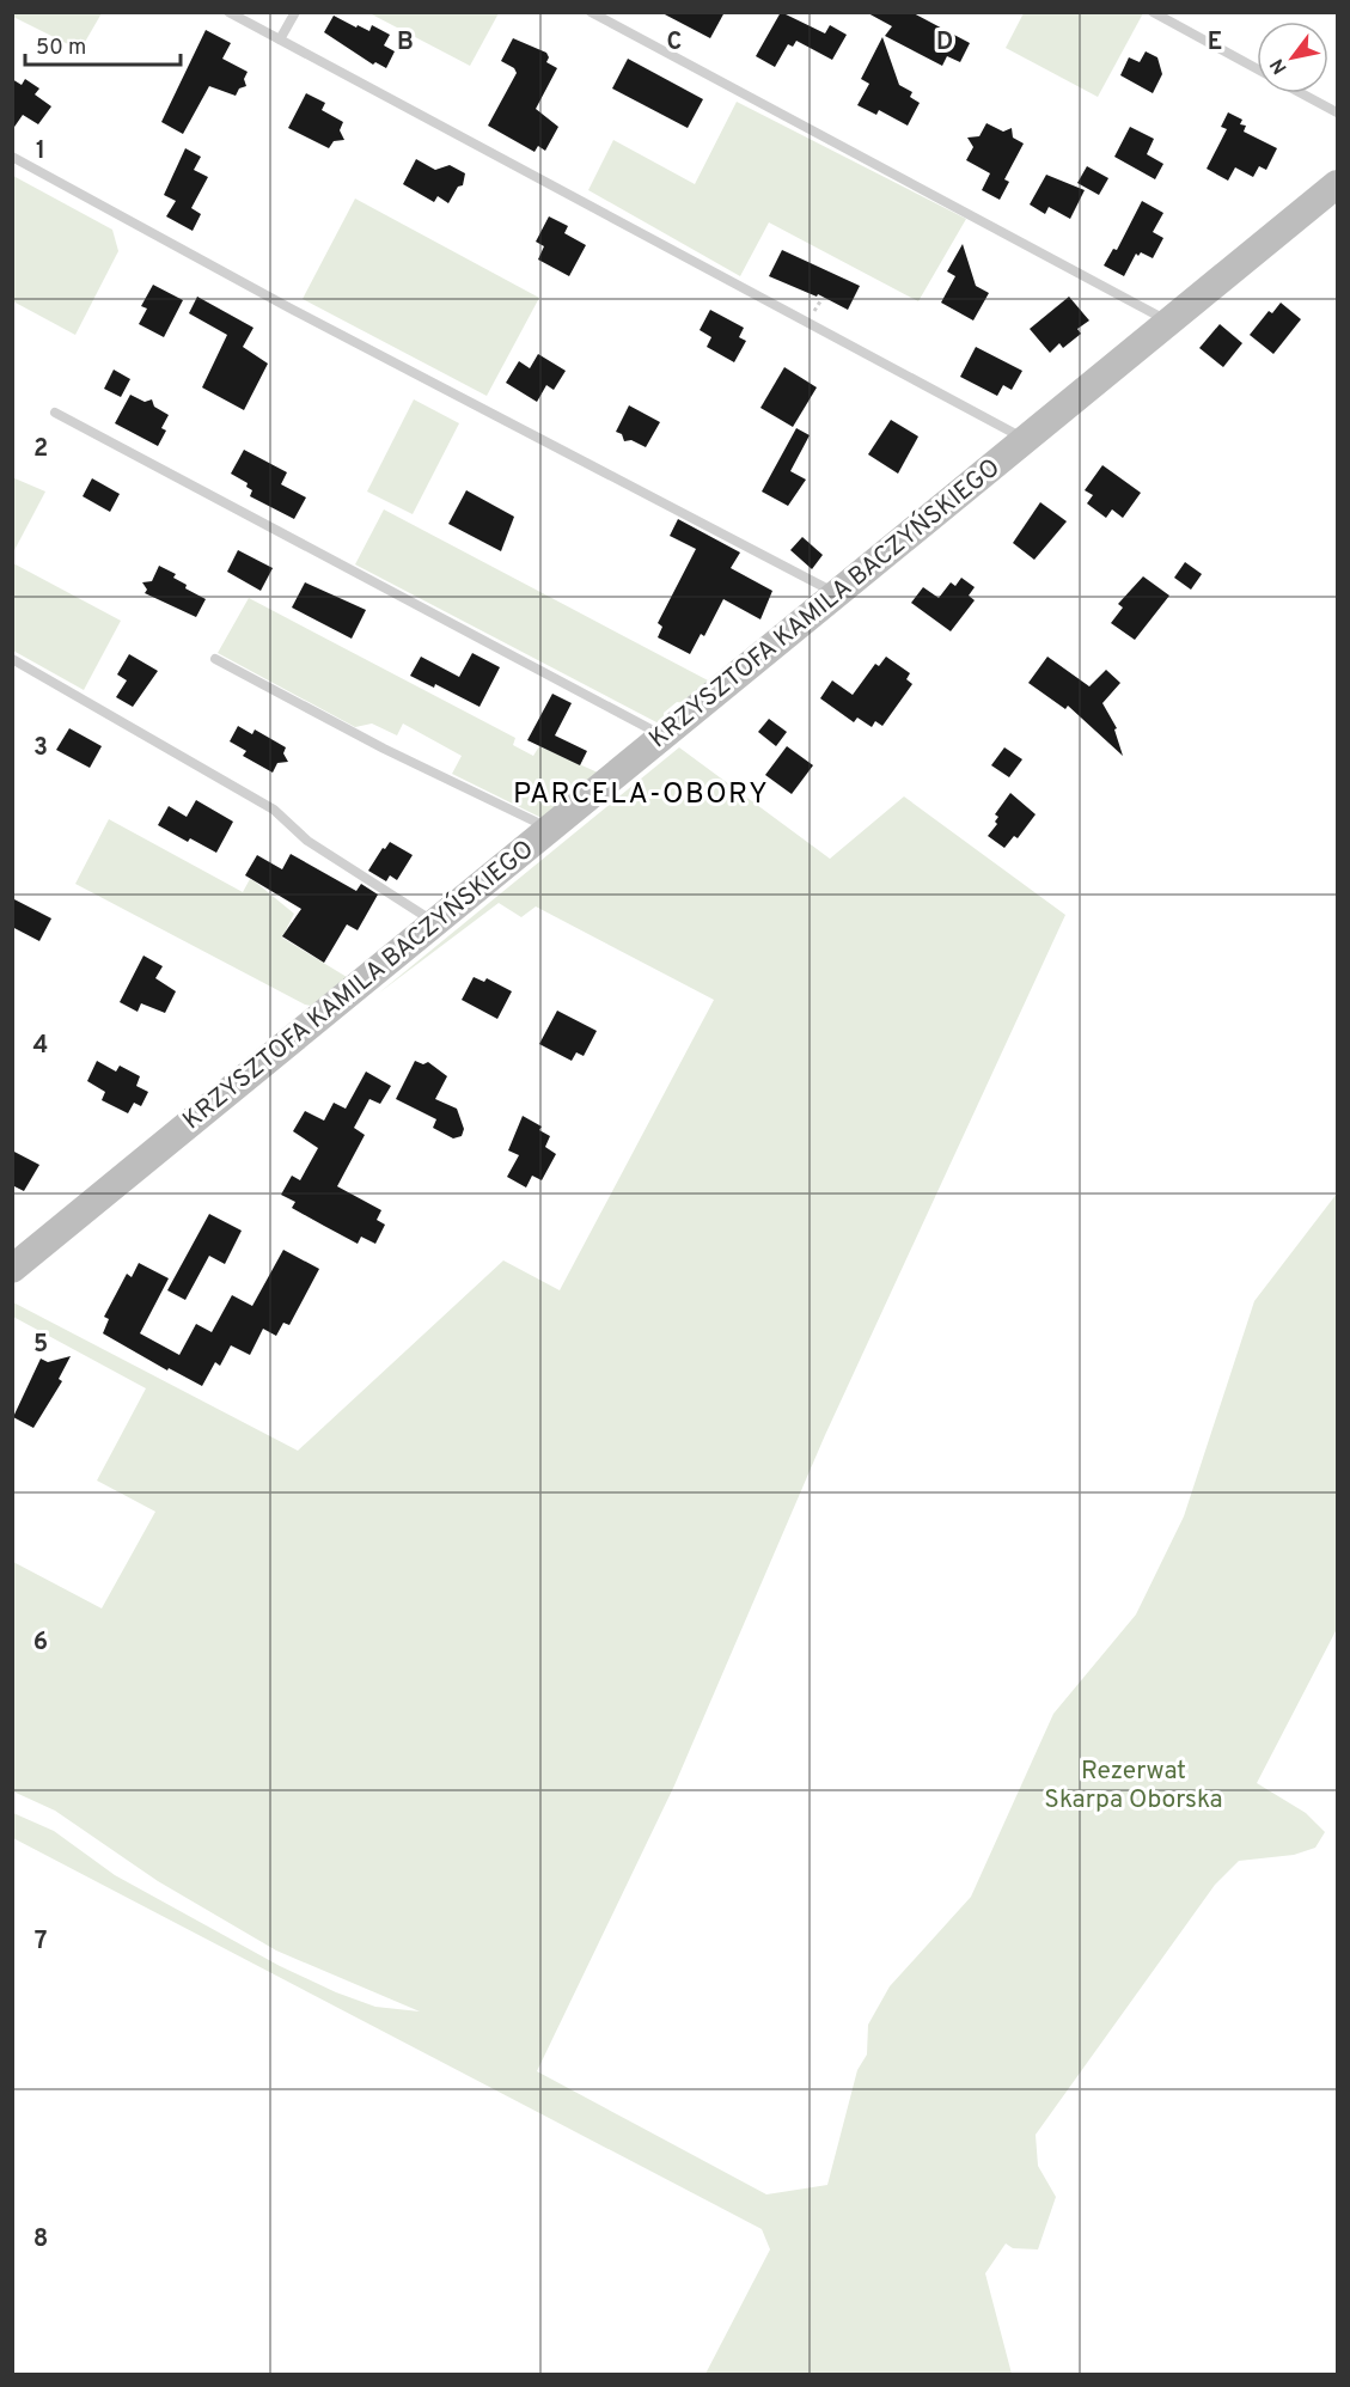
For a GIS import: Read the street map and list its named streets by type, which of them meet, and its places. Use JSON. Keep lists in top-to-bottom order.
{
  "streets": {
    "street": ["KRZYSZTOFA KAMILA BACZYŃSKIEGO"]
  },
  "districts": ["PARCELA-OBORY"],
  "parks": ["Rezerwat Skarpa Oborska"],
  "scale_bar": "50 m",
  "north": "bottom left",
  "grid": {
    "columns": [
      "B",
      "C",
      "D",
      "E"
    ],
    "rows": [
      "1",
      "2",
      "3",
      "4",
      "5",
      "6",
      "7",
      "8"
    ]
  }
}
